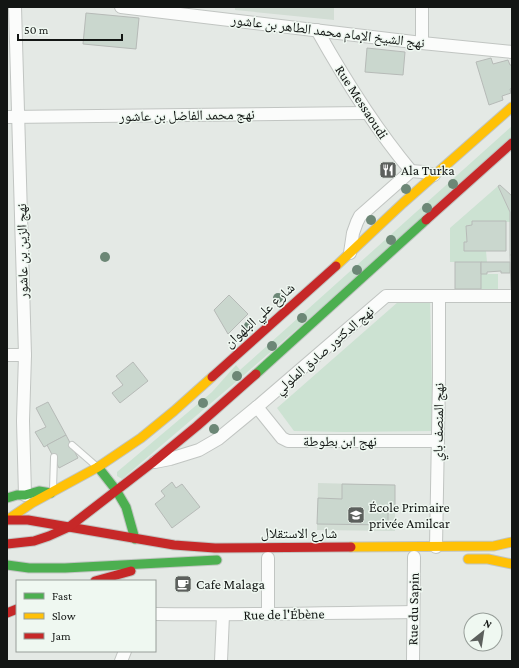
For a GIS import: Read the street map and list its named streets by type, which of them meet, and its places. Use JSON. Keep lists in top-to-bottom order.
{
  "streets": {
    "main road": ["شارع علي البلهوان", "شارع الاستقلال"],
    "street": [
      "نهج الشيخ الإمام محمد الطاهر بن عاشور",
      "Rue Messaoudi",
      "نهج محمد الفاضل بن عاشور",
      "نهج الزين بن عاشور",
      "نهج الدكتور صادق الملولي",
      "نهج المنصف باي",
      "نهج ابن بطوطة",
      "Rue du Sapin",
      "Rue de l'Ébène"
    ]
  },
  "crossings": [
    ["نهج الشيخ الإمام محمد الطاهر بن عاشور", "Rue Messaoudi"],
    ["Rue Messaoudi", "نهج محمد الفاضل بن عاشور"],
    ["نهج محمد الفاضل بن عاشور", "نهج الزين بن عاشور"],
    ["شارع علي البلهوان", "شارع الاستقلال"],
    ["نهج الدكتور صادق الملولي", "نهج المنصف باي"],
    ["نهج الدكتور صادق الملولي", "نهج ابن بطوطة"],
    ["نهج المنصف باي", "نهج ابن بطوطة"],
    ["نهج المنصف باي", "شارع الاستقلال"],
    ["Rue du Sapin", "Rue de l'Ébène"]
  ],
  "places": {
    "restaurant": ["Ala Turka"],
    "school or university": ["École Primaire privée Amilcar"],
    "cafe": ["Cafe Malaga"]
  },
  "legend": ["Fast", "Slow", "Jam"],
  "scale_bar": "50 m",
  "north": "top right"
}
